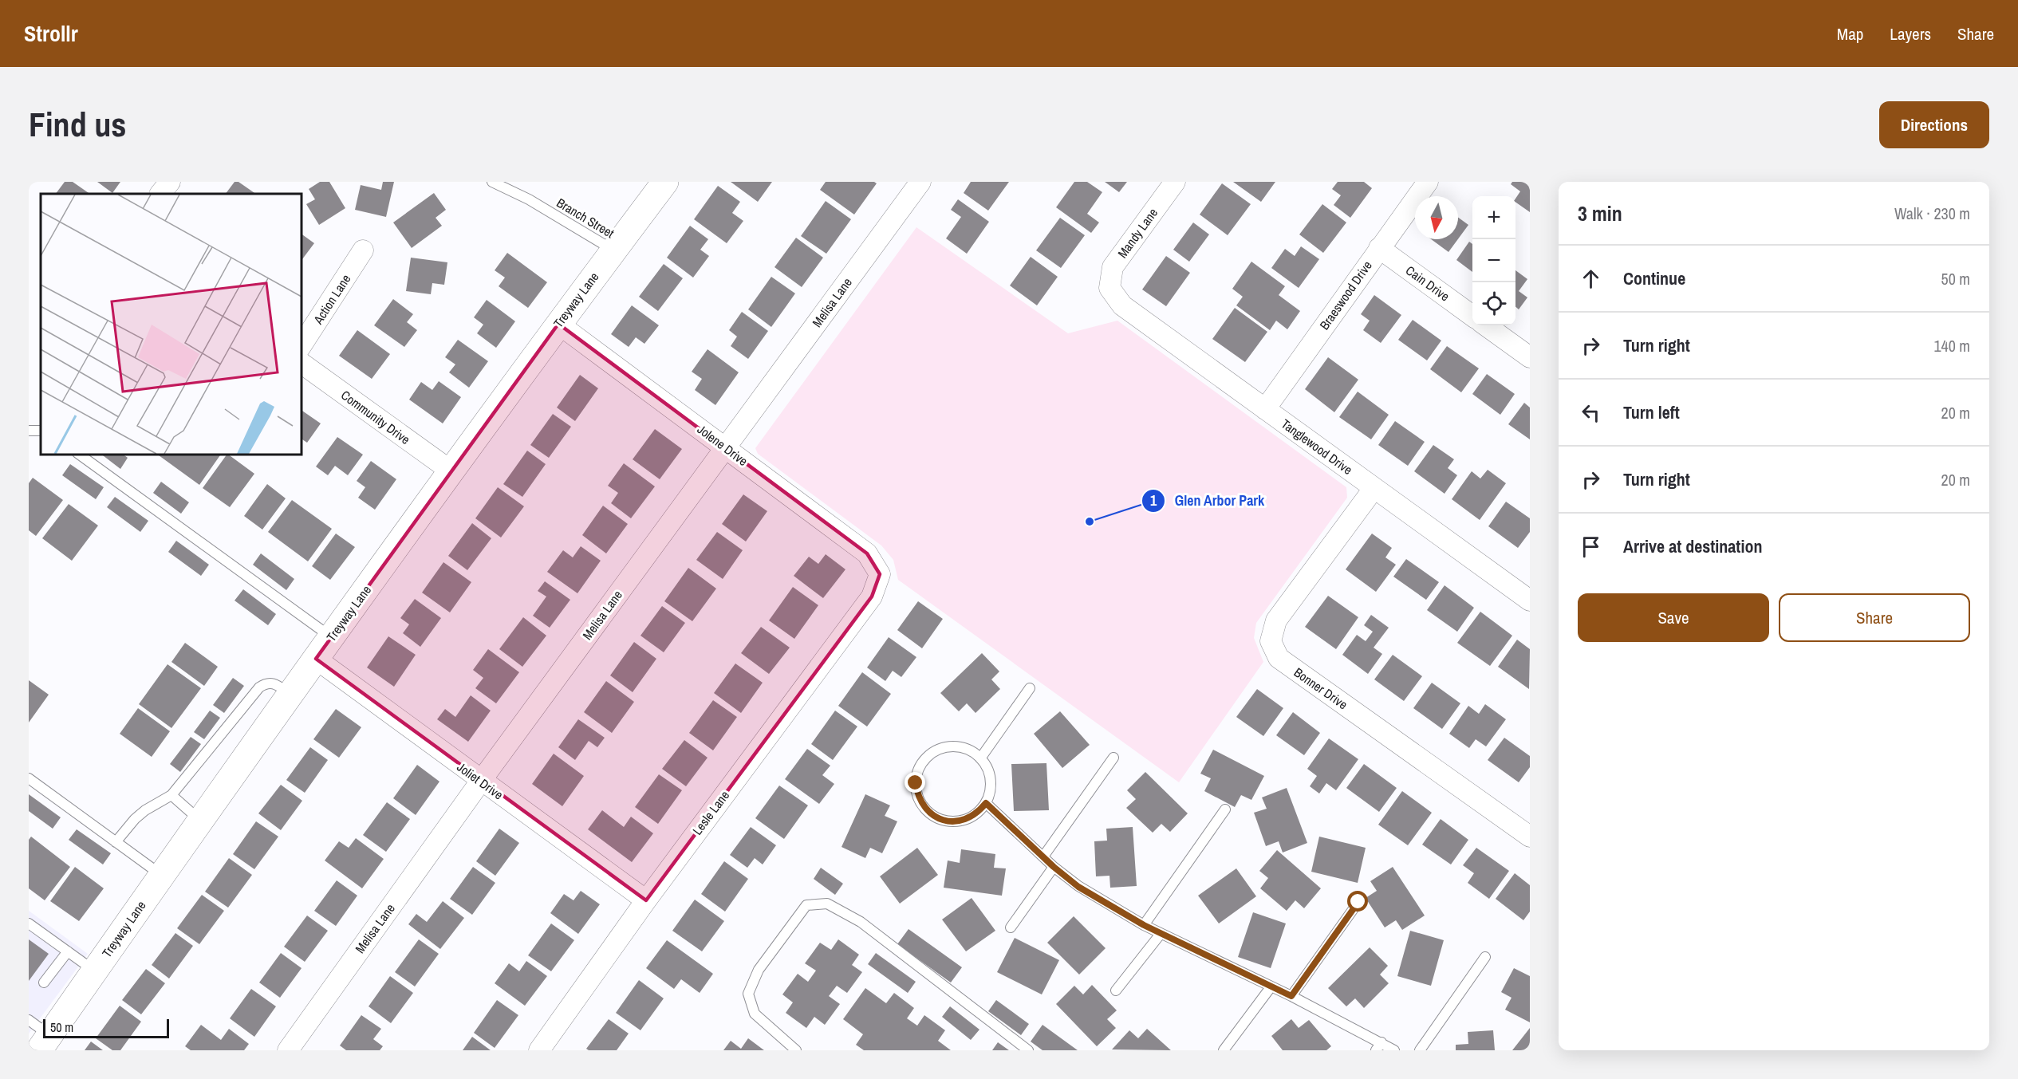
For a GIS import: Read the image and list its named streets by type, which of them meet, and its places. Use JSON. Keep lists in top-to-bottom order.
{
  "streets": {
    "street": [
      "Mandy Lane",
      "Cain Drive",
      "Braeswood Drive",
      "Action Lane",
      "Treyway Lane",
      "Melisa Lane",
      "Community Drive",
      "Jolene Drive",
      "Tanglewood Drive",
      "Bonner Drive",
      "Joliet Drive",
      "Lesle Lane"
    ],
    "lane": ["Branch Street"]
  },
  "crossings": [
    ["Branch Street", "Treyway Lane"],
    ["Mandy Lane", "Tanglewood Drive"],
    ["Cain Drive", "Braeswood Drive"],
    ["Braeswood Drive", "Tanglewood Drive"],
    ["Treyway Lane", "Community Drive"],
    ["Treyway Lane", "Jolene Drive"],
    ["Treyway Lane", "Joliet Drive"],
    ["Melisa Lane", "Jolene Drive"],
    ["Melisa Lane", "Joliet Drive"],
    ["Jolene Drive", "Lesle Lane"],
    ["Tanglewood Drive", "Bonner Drive"],
    ["Joliet Drive", "Lesle Lane"]
  ],
  "places": ["Glen Arbor Park"],
  "scale_bar": "50 m",
  "north": "bottom",
  "page": {
    "header": "Strollr",
    "nav": ["Map", "Layers", "Share"],
    "buttons": [
      "Directions",
      ["Save", "Share"]
    ],
    "title": "Find us",
    "heading": ["3 min", "Walk · 230 m"],
    "map_buttons": ["+", "−"],
    "list": [
      ["Continue", "50 m"],
      ["Turn right", "140 m"],
      ["Turn left", "20 m"],
      ["Turn right", "20 m"],
      "Arrive at destination"
    ],
    "scale": "50 m"
  }
}
